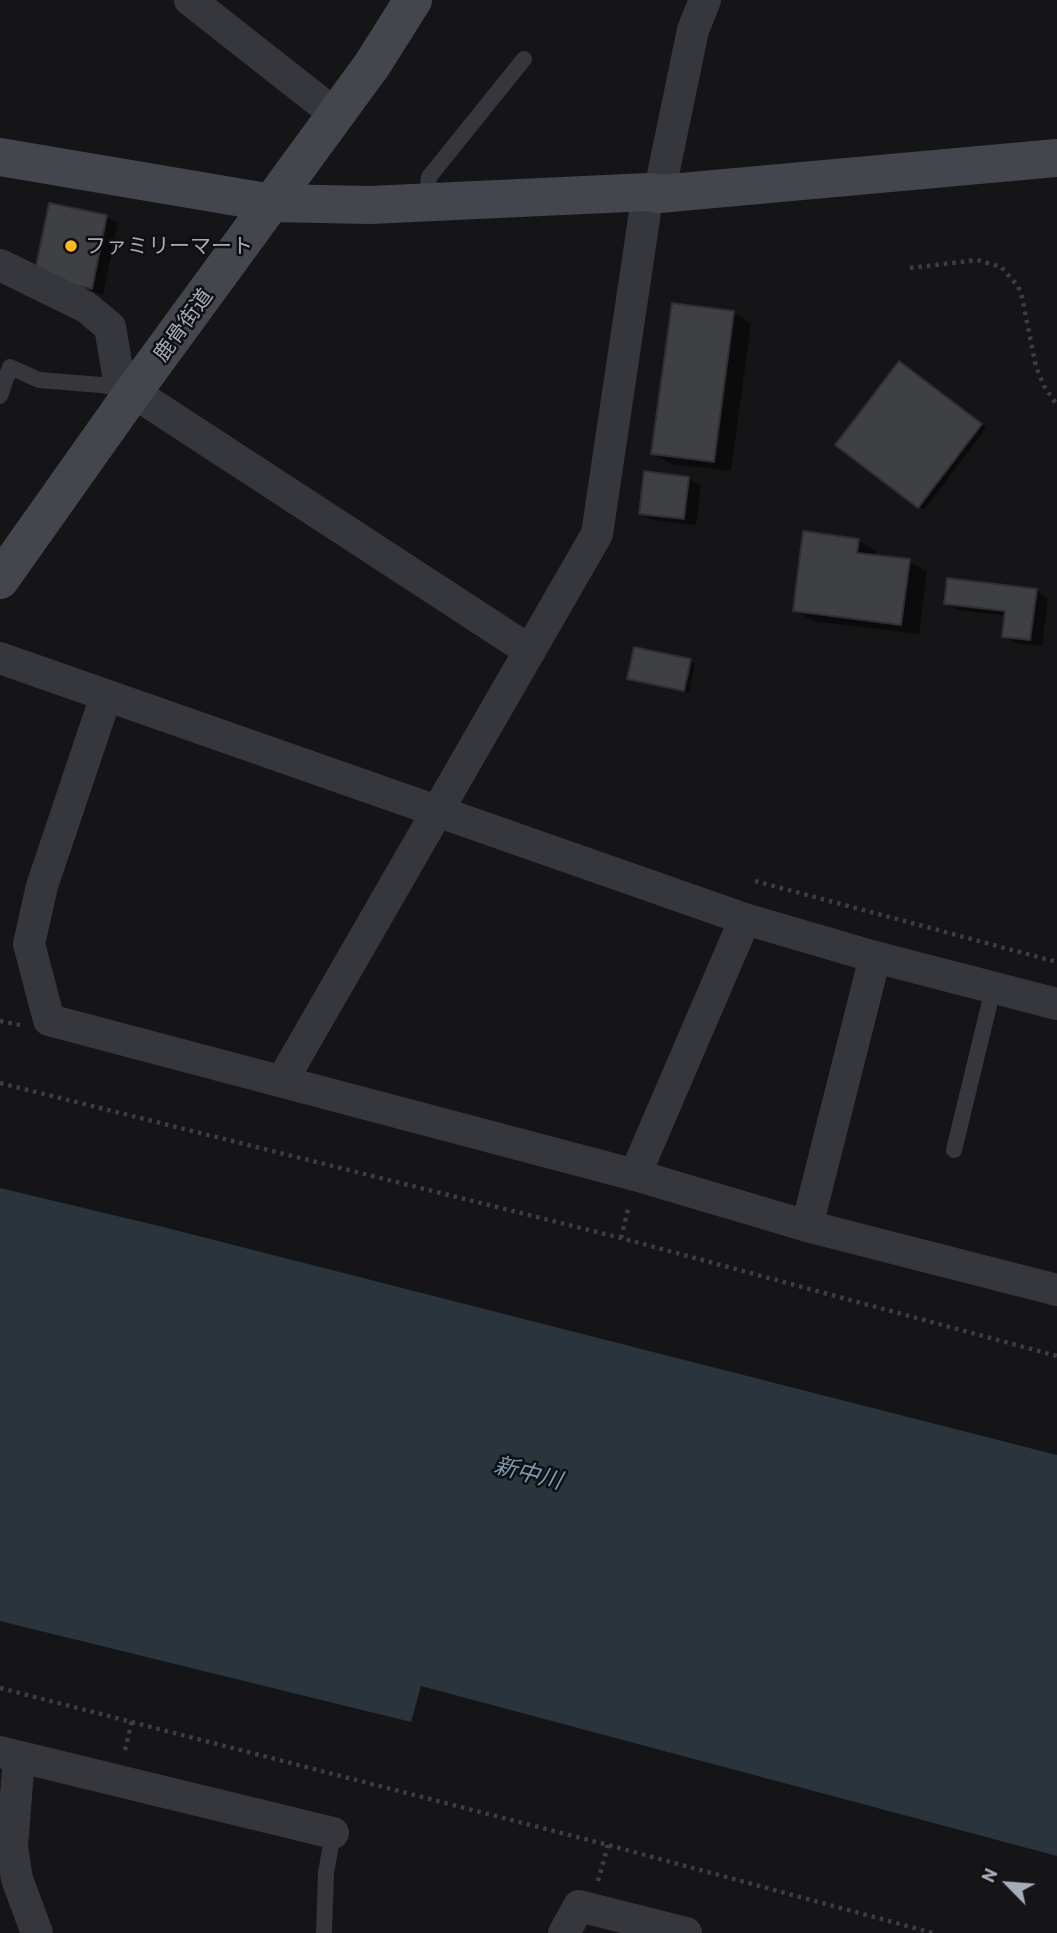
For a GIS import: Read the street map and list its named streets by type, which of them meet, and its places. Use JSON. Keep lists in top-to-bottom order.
{
  "streets": {
    "street": ["鹿骨街道"]
  },
  "water": ["新中川"],
  "places": ["ファミリーマート"],
  "north": "top left"
}
